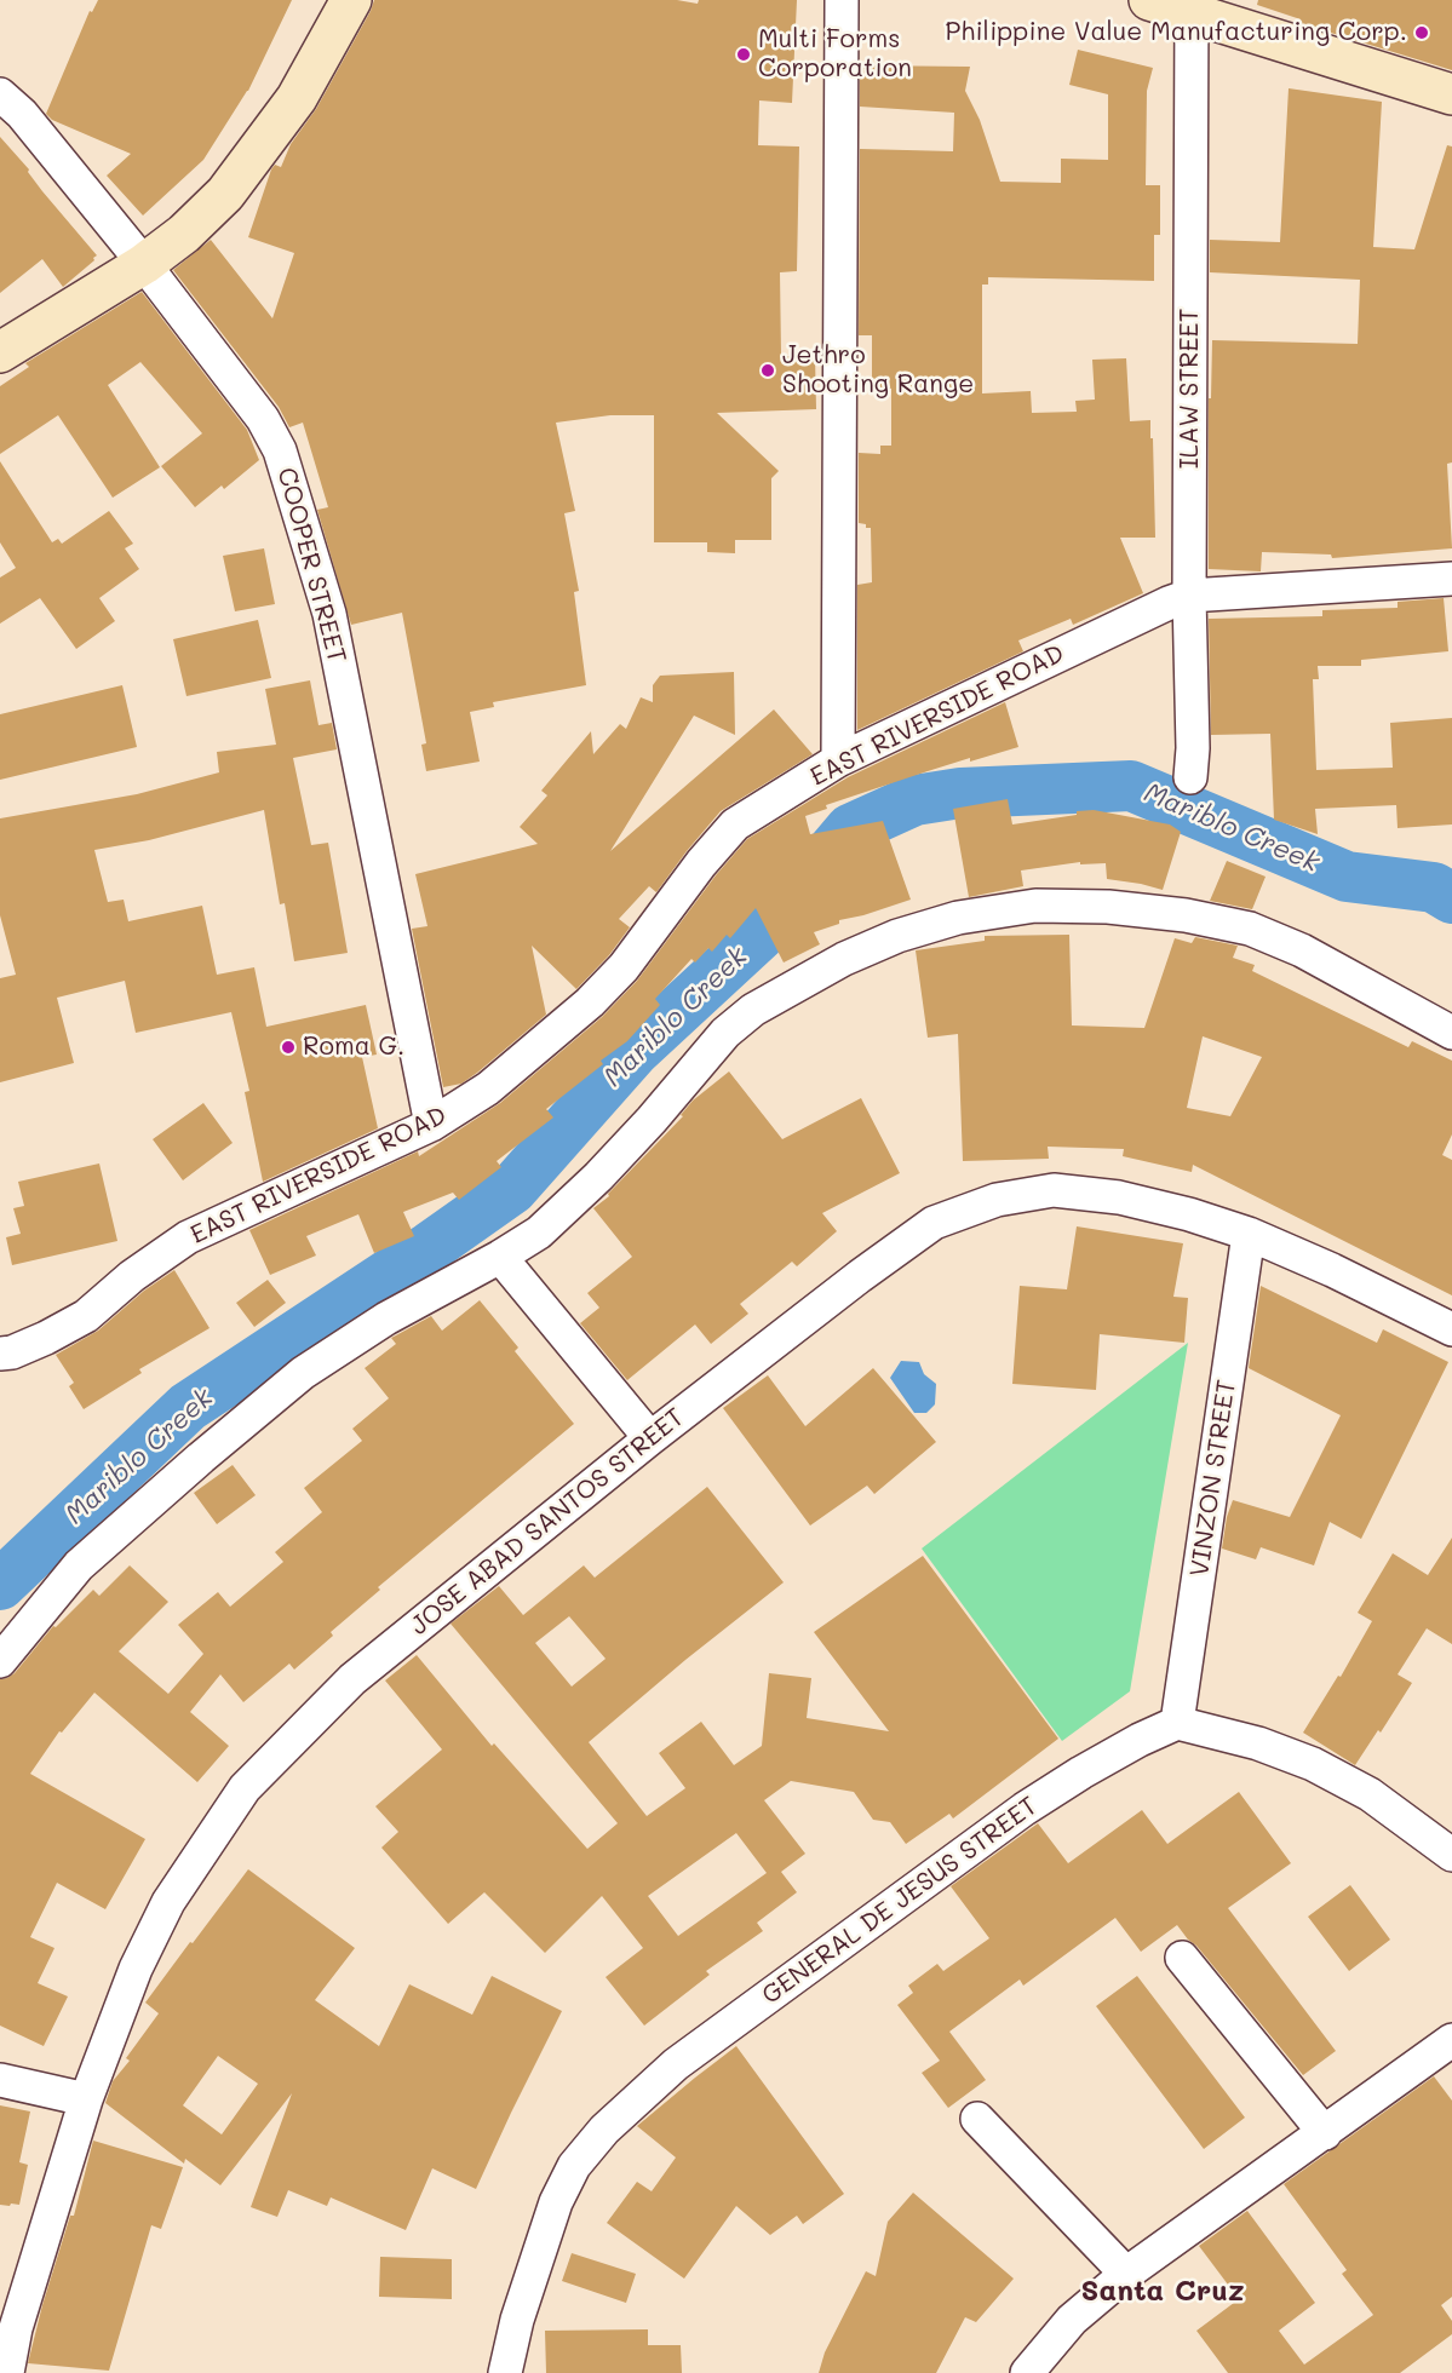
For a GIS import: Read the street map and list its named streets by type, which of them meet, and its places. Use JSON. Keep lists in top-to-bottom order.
{
  "streets": {
    "street": [
      "ILAW STREET",
      "COOPER STREET",
      "EAST RIVERSIDE ROAD",
      "VINZON STREET",
      "JOSE ABAD SANTOS STREET",
      "GENERAL DE JESUS STREET"
    ]
  },
  "crossings": [
    ["ILAW STREET", "EAST RIVERSIDE ROAD"],
    ["COOPER STREET", "EAST RIVERSIDE ROAD"],
    ["VINZON STREET", "JOSE ABAD SANTOS STREET"],
    ["VINZON STREET", "GENERAL DE JESUS STREET"]
  ],
  "districts": ["Santa Cruz"],
  "water": ["Mariblo Creek"],
  "places": [
    "Philippine Value Manufacturing Corp.",
    "Multi Forms Corporation",
    "Jethro Shooting Range",
    "Roma G."
  ]
}
